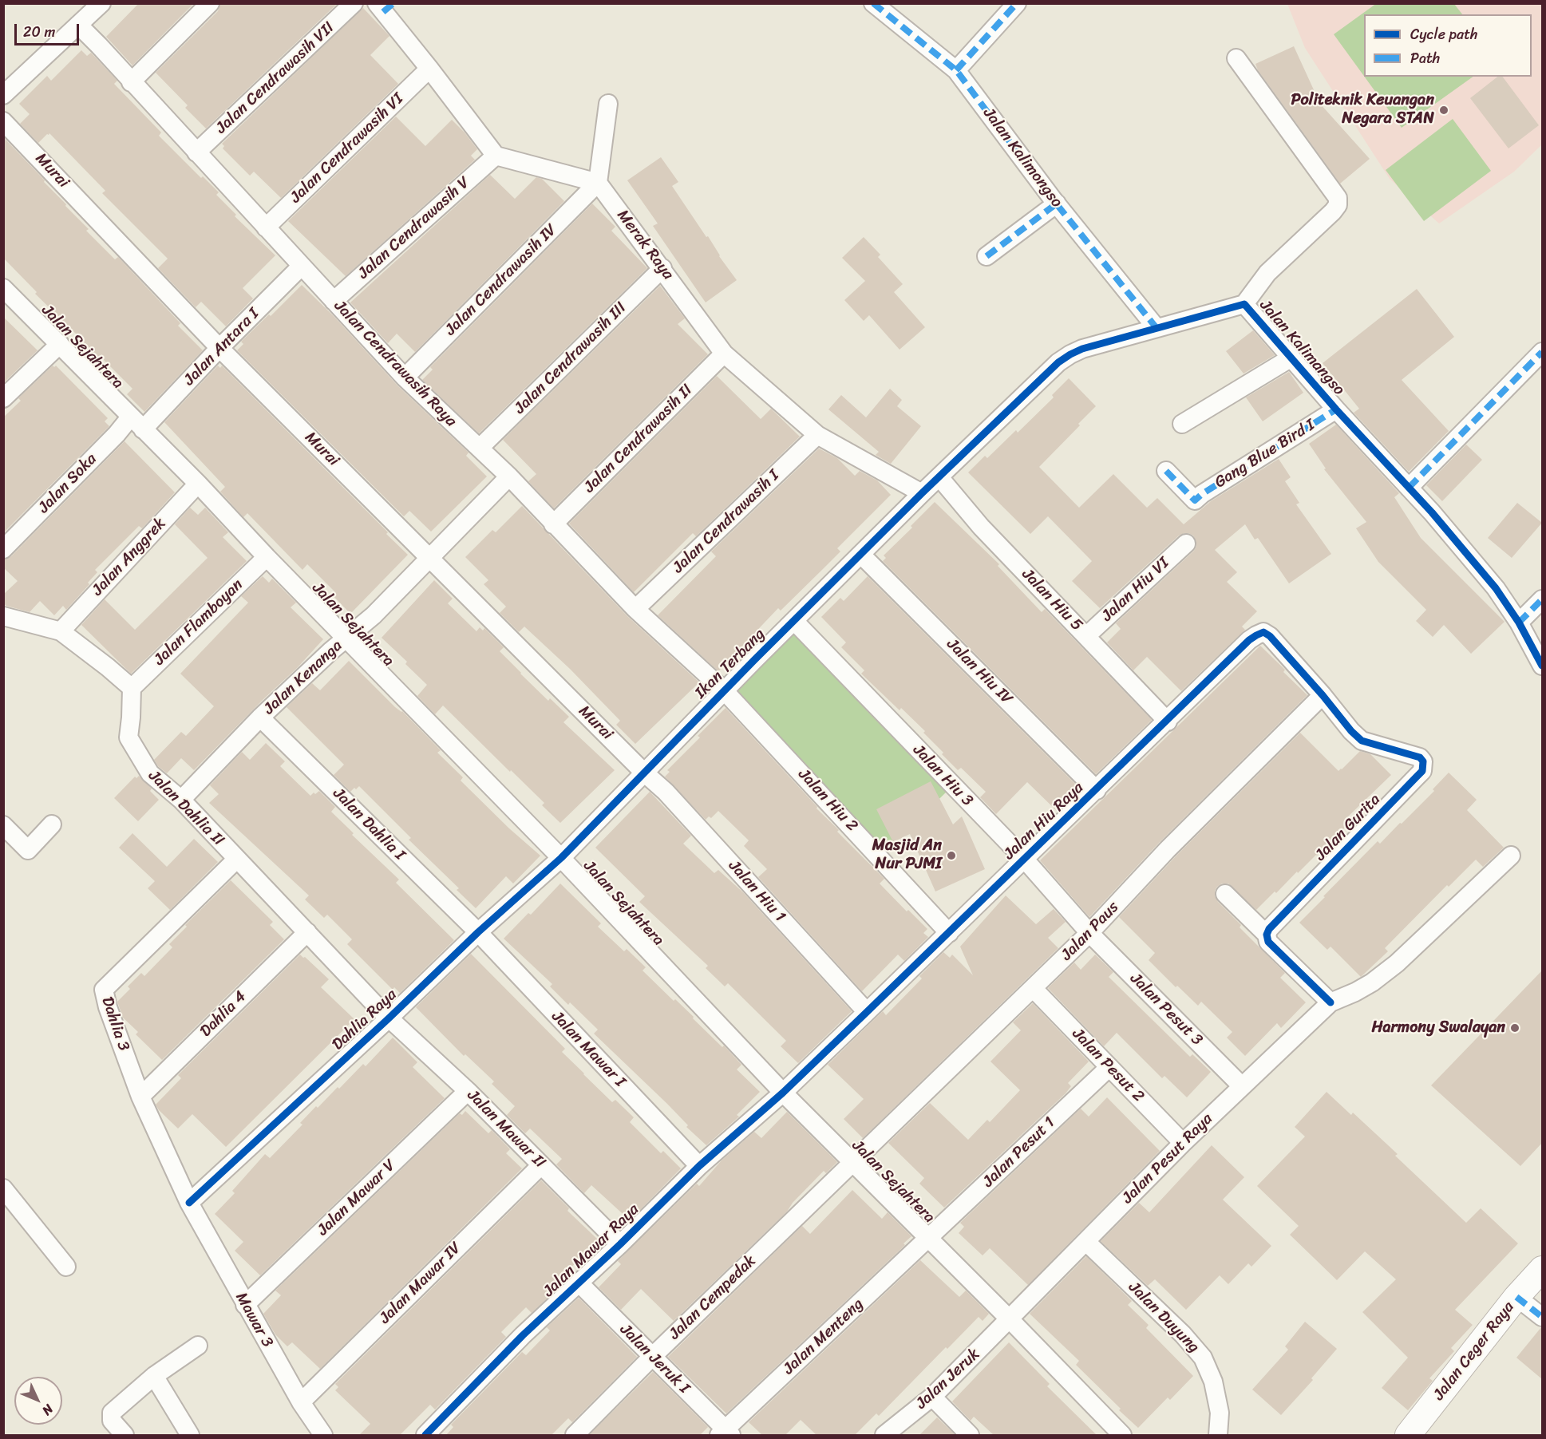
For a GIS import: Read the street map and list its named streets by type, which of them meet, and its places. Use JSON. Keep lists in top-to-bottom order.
{
  "streets": {
    "main road": ["Jalan Ceger Raya"],
    "street": [
      "Jalan Cendrawasih VII",
      "Jalan Cendrawasih VI",
      "Jalan Kalimongso",
      "Murai",
      "Jalan Cendrawasih V",
      "Merak Raya",
      "Jalan Cendrawasih IV",
      "Jalan Sejahtera",
      "Jalan Antara I",
      "Jalan Kalimangso",
      "Jalan Cendrawasih III",
      "Jalan Cendrawasih Raya",
      "Jalan Cendrawasih II",
      "Gang Blue Bird I",
      "Jalan Soka",
      "Jalan Cendrawasih I",
      "Jalan Anggrek",
      "Jalan Hiu VI",
      "Jalan Hiu 5",
      "Jalan Flamboyan",
      "Ikan Terbang",
      "Jalan Hiu IV",
      "Jalan Kenanga",
      "Jalan Hiu 3",
      "Jalan Hiu 2",
      "Jalan Dahlia II",
      "Jalan Hiu Raya",
      "Jalan Dahlia I",
      "Jalan Gurita",
      "Jalan Hiu 1",
      "Jalan Paus",
      "Jalan Pesut 3",
      "Dahlia 4",
      "Dahlia Raya",
      "Dahlia 3",
      "Jalan Mawar I",
      "Jalan Pesut 2",
      "Jalan Mawar II",
      "Jalan Pesut 1",
      "Jalan Pesut Raya",
      "Jalan Mawar V",
      "Jalan Mawar Raya",
      "Jalan Mawar IV",
      "Jalan Cempedak",
      "Jalan Duyung",
      "Mawar 3",
      "Jalan Menteng",
      "Jalan Jeruk I",
      "Jalan Jeruk"
    ]
  },
  "crossings": [
    ["Jalan Cendrawasih VII", "Jalan Cendrawasih Raya"],
    ["Jalan Cendrawasih VI", "Jalan Cendrawasih Raya"],
    ["Jalan Kalimongso", "Jalan Kalimangso"],
    ["Murai", "Jalan Antara I"],
    ["Murai", "Ikan Terbang"],
    ["Murai", "Jalan Kenanga"],
    ["Murai", "Jalan Hiu 1"],
    ["Jalan Cendrawasih V", "Jalan Cendrawasih Raya"],
    ["Merak Raya", "Jalan Cendrawasih IV"],
    ["Merak Raya", "Jalan Kalimangso"],
    ["Merak Raya", "Jalan Cendrawasih III"],
    ["Merak Raya", "Jalan Cendrawasih II"],
    ["Merak Raya", "Jalan Cendrawasih I"],
    ["Merak Raya", "Ikan Terbang"],
    ["Jalan Cendrawasih IV", "Jalan Cendrawasih Raya"],
    ["Jalan Sejahtera", "Jalan Antara I"],
    ["Jalan Sejahtera", "Jalan Soka"],
    ["Jalan Sejahtera", "Jalan Anggrek"],
    ["Jalan Sejahtera", "Jalan Flamboyan"],
    ["Jalan Sejahtera", "Ikan Terbang"],
    ["Jalan Sejahtera", "Jalan Kenanga"],
    ["Jalan Sejahtera", "Jalan Hiu Raya"],
    ["Jalan Sejahtera", "Jalan Paus"],
    ["Jalan Sejahtera", "Dahlia Raya"],
    ["Jalan Sejahtera", "Jalan Pesut 1"],
    ["Jalan Sejahtera", "Jalan Pesut Raya"],
    ["Jalan Sejahtera", "Jalan Mawar Raya"],
    ["Jalan Sejahtera", "Jalan Cempedak"],
    ["Jalan Sejahtera", "Jalan Menteng"],
    ["Jalan Sejahtera", "Jalan Jeruk"],
    ["Jalan Antara I", "Jalan Cendrawasih Raya"],
    ["Jalan Antara I", "Jalan Soka"],
    ["Jalan Kalimangso", "Gang Blue Bird I"],
    ["Jalan Kalimangso", "Jalan Hiu 5"],
    ["Jalan Kalimangso", "Ikan Terbang"],
    ["Jalan Cendrawasih III", "Jalan Cendrawasih Raya"],
    ["Jalan Cendrawasih Raya", "Jalan Cendrawasih II"],
    ["Jalan Cendrawasih Raya", "Jalan Cendrawasih I"],
    ["Jalan Cendrawasih Raya", "Ikan Terbang"],
    ["Jalan Cendrawasih Raya", "Jalan Kenanga"],
    ["Jalan Cendrawasih Raya", "Jalan Hiu 2"],
    ["Jalan Hiu VI", "Jalan Hiu 5"],
    ["Jalan Hiu 5", "Jalan Hiu Raya"],
    ["Jalan Flamboyan", "Jalan Dahlia II"],
    ["Ikan Terbang", "Jalan Hiu IV"],
    ["Ikan Terbang", "Jalan Hiu 3"],
    ["Ikan Terbang", "Jalan Hiu 2"],
    ["Ikan Terbang", "Jalan Hiu 1"],
    ["Ikan Terbang", "Dahlia Raya"],
    ["Jalan Hiu IV", "Jalan Hiu Raya"],
    ["Jalan Kenanga", "Jalan Dahlia II"],
    ["Jalan Kenanga", "Jalan Dahlia I"],
    ["Jalan Hiu 3", "Jalan Hiu Raya"],
    ["Jalan Hiu 3", "Jalan Paus"],
    ["Jalan Hiu 3", "Jalan Pesut 3"],
    ["Jalan Hiu 2", "Jalan Hiu Raya"],
    ["Jalan Dahlia II", "Dahlia 4"],
    ["Jalan Dahlia II", "Dahlia Raya"],
    ["Jalan Dahlia II", "Dahlia 3"],
    ["Jalan Dahlia II", "Jalan Mawar II"],
    ["Jalan Hiu Raya", "Jalan Gurita"],
    ["Jalan Hiu Raya", "Jalan Hiu 1"],
    ["Jalan Hiu Raya", "Jalan Paus"],
    ["Jalan Hiu Raya", "Jalan Mawar Raya"],
    ["Jalan Dahlia I", "Dahlia Raya"],
    ["Jalan Dahlia I", "Jalan Mawar I"],
    ["Jalan Gurita", "Jalan Paus"],
    ["Jalan Paus", "Jalan Pesut 3"],
    ["Jalan Paus", "Jalan Pesut 2"],
    ["Jalan Paus", "Jalan Cempedak"],
    ["Jalan Pesut 3", "Jalan Pesut Raya"],
    ["Dahlia 4", "Dahlia 3"],
    ["Dahlia Raya", "Dahlia 3"],
    ["Dahlia Raya", "Jalan Mawar I"],
    ["Dahlia Raya", "Jalan Mawar II"],
    ["Dahlia Raya", "Mawar 3"],
    ["Dahlia 3", "Mawar 3"],
    ["Jalan Mawar I", "Jalan Mawar Raya"],
    ["Jalan Pesut 2", "Jalan Pesut 1"],
    ["Jalan Pesut 2", "Jalan Pesut Raya"],
    ["Jalan Mawar II", "Jalan Mawar V"],
    ["Jalan Mawar II", "Jalan Mawar Raya"],
    ["Jalan Mawar II", "Jalan Mawar IV"],
    ["Jalan Pesut 1", "Jalan Menteng"],
    ["Jalan Pesut Raya", "Jalan Duyung"],
    ["Jalan Pesut Raya", "Jalan Jeruk"],
    ["Jalan Mawar V", "Mawar 3"],
    ["Jalan Mawar Raya", "Jalan Jeruk I"],
    ["Jalan Mawar IV", "Mawar 3"],
    ["Jalan Cempedak", "Jalan Jeruk I"],
    ["Jalan Menteng", "Jalan Jeruk I"]
  ],
  "places": ["Politeknik Keuangan Negara STAN", "Masjid An Nur PJMI", "Harmony Swalayan"],
  "legend": ["Cycle path", "Path"],
  "scale_bar": "20 m",
  "north": "bottom right"
}
